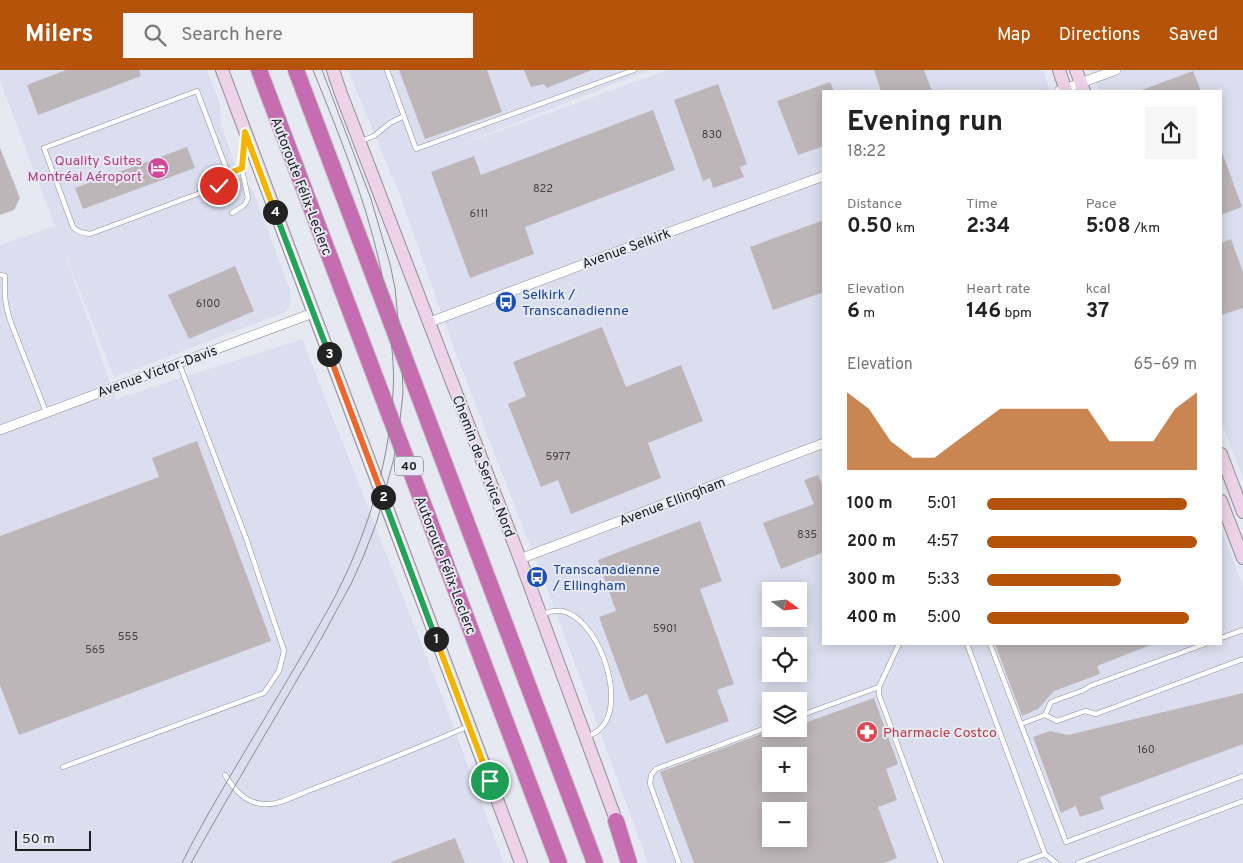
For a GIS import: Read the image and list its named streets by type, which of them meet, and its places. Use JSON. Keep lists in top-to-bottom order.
{
  "streets": {
    "highway": ["Autoroute Félix-Leclerc", "40"],
    "main road": ["Chemin de Service Nord"],
    "street": ["Avenue Selkirk", "Avenue Victor-Davis", "Avenue Ellingham"]
  },
  "crossings": [
    ["Avenue Selkirk", "Chemin de Service Nord"],
    ["Chemin de Service Nord", "Avenue Ellingham"]
  ],
  "places": {
    "hotel": ["Quality Suites Montréal Aéroport"],
    "bus stop": ["Selkirk / Transcanadienne", "Transcanadienne / Ellingham"],
    "pharmacy": ["Pharmacie Costco"]
  },
  "house_numbers": [
    "830",
    "822",
    "6111",
    "6100",
    "5977",
    "835",
    "5901",
    "555",
    "565",
    "160"
  ],
  "scale_bar": "50 m",
  "north": "right",
  "page": {
    "header": "Milers",
    "search": "Search here",
    "nav": ["Map", "Directions", "Saved"],
    "heading": ["Evening run", "18:22"],
    "stats": [
      ["Distance", "0.50 km"],
      ["Time", "2:34"],
      ["Pace", "5:08 /km"],
      ["Elevation", "6 m"],
      ["Heart rate", "146 bpm"],
      ["kcal", "37"]
    ],
    "pins": [
      "4",
      "3",
      "2",
      "1"
    ],
    "chart": ["Elevation", "65–69 m"],
    "list": [
      {
        "name": "100 m",
        "note": "5:01"
      },
      {
        "name": "200 m",
        "note": "4:57"
      },
      {
        "name": "300 m",
        "note": "5:33"
      },
      {
        "name": "400 m",
        "note": "5:00"
      }
    ],
    "map_buttons": ["+", "−"],
    "scale": "50 m"
  }
}
